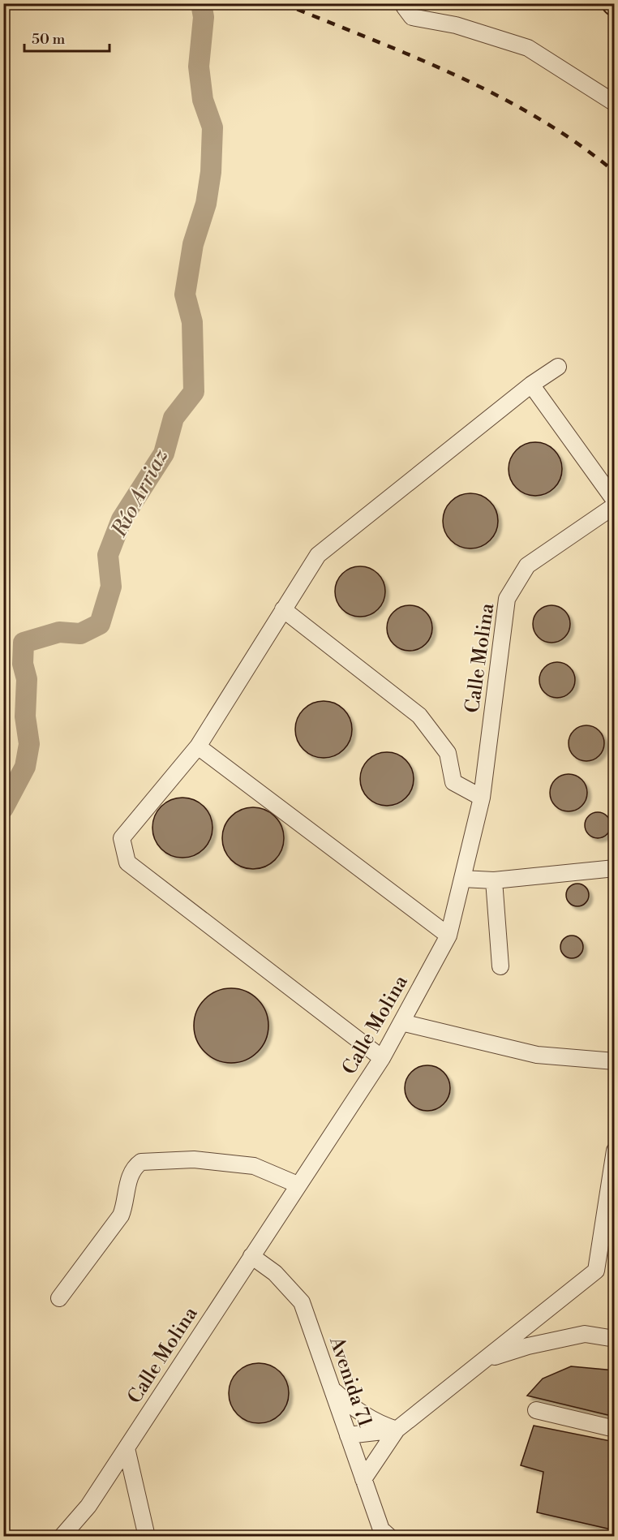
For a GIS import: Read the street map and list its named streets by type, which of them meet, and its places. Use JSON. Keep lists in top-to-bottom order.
{
  "streets": {
    "street": ["Calle Molina", "Avenida 71"]
  },
  "crossings": [
    ["Calle Molina", "Avenida 71"]
  ],
  "water": ["Río Arriaz"],
  "scale_bar": "50 m"
}
